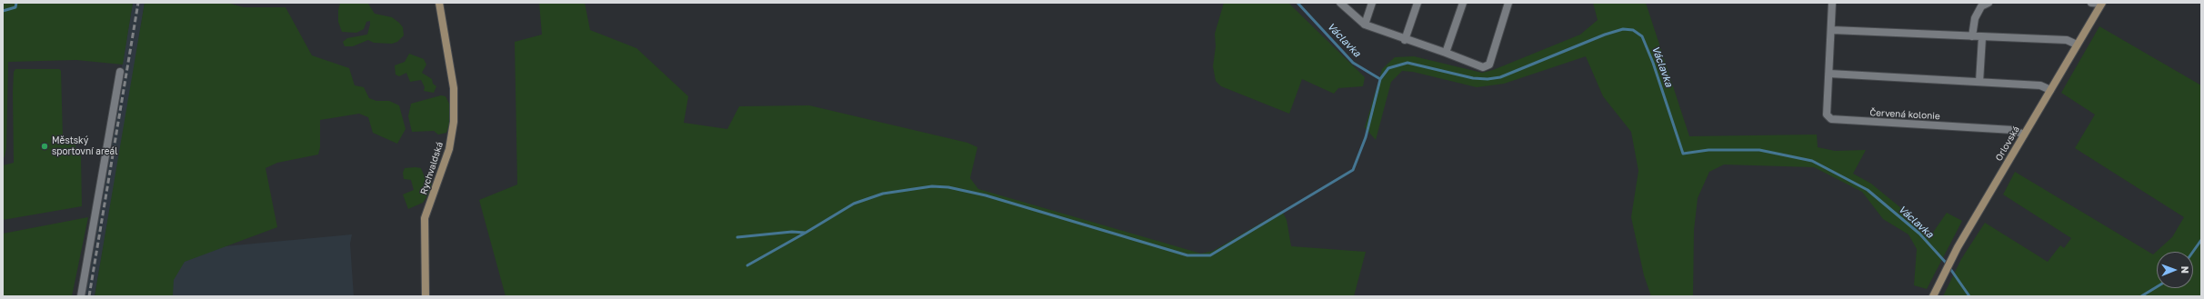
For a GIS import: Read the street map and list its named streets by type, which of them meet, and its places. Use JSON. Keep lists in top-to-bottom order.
{
  "streets": {
    "main road": ["Orlovská", "Rychvaldská"],
    "street": ["Červená kolonie"]
  },
  "crossings": [
    ["Červená kolonie", "Orlovská"]
  ],
  "water": ["Václavka"],
  "places": ["Městský sportovní areál"],
  "north": "right"
}
